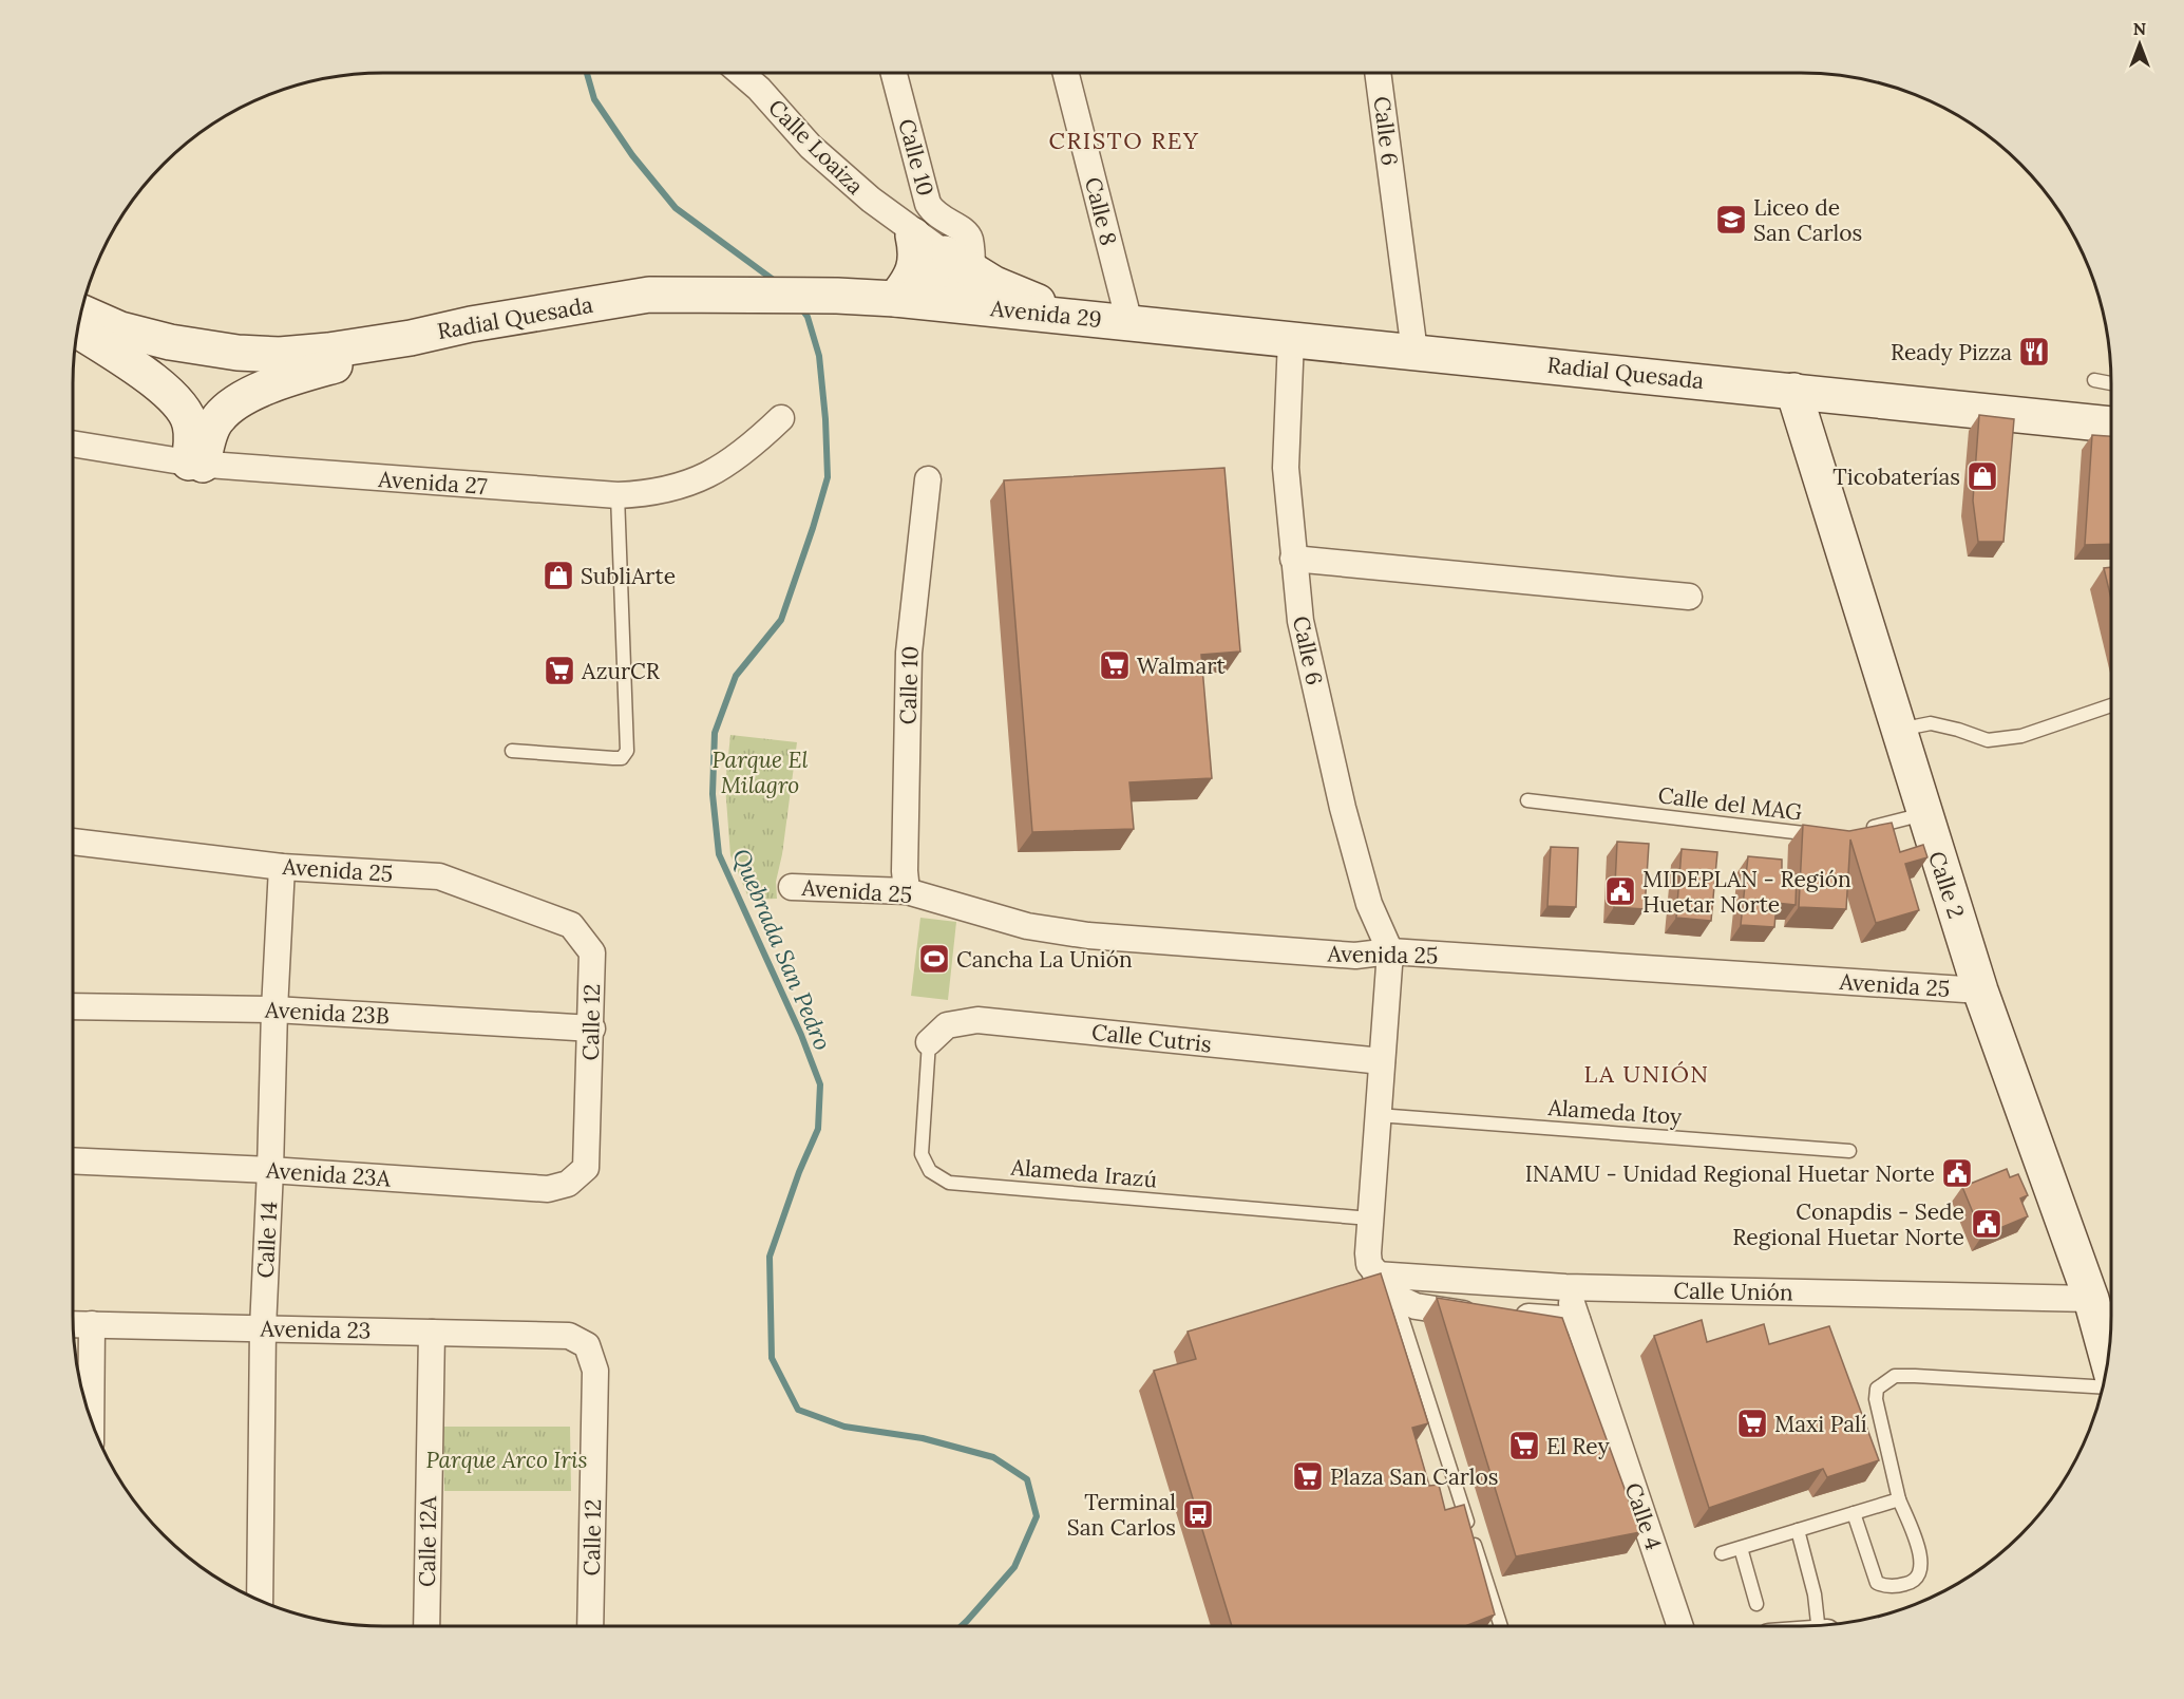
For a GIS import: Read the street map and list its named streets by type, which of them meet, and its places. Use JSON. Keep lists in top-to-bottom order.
{
  "streets": {
    "main road": [
      "Calle Loaiza",
      "Avenida 29",
      "Radial Quesada",
      "Calle 2"
    ],
    "street": [
      "Calle 6",
      "Calle 10",
      "Calle 8",
      "Avenida 27",
      "Avenida 25",
      "Avenida 23B",
      "Calle 12",
      "Calle Cutris",
      "Avenida 23A",
      "Calle 14",
      "Calle Unión",
      "Avenida 23",
      "Calle 4",
      "Calle 12A"
    ],
    "lane": ["Calle del MAG", "Alameda Itoy", "Alameda Irazú"]
  },
  "crossings": [
    ["Calle 6", "Radial Quesada"],
    ["Calle 6", "Avenida 25"],
    ["Calle Loaiza", "Calle 10"],
    ["Calle Loaiza", "Avenida 29"],
    ["Calle Loaiza", "Radial Quesada"],
    ["Calle 10", "Avenida 25"],
    ["Calle 8", "Avenida 29"],
    ["Calle 8", "Radial Quesada"],
    ["Avenida 29", "Radial Quesada"],
    ["Radial Quesada", "Calle 2"],
    ["Avenida 25", "Calle 2"],
    ["Avenida 25", "Calle 12"],
    ["Avenida 25", "Calle 14"],
    ["Calle 2", "Calle Unión"],
    ["Avenida 23B", "Calle 12"],
    ["Avenida 23B", "Calle 14"],
    ["Calle 12", "Avenida 23A"],
    ["Calle 12", "Avenida 23"],
    ["Calle Cutris", "Alameda Irazú"],
    ["Avenida 23A", "Calle 14"],
    ["Calle 14", "Avenida 23"],
    ["Calle Unión", "Calle 4"],
    ["Avenida 23", "Calle 12A"]
  ],
  "districts": ["CRISTO REY", "LA UNIÓN"],
  "water": ["Quebrada San Pedro"],
  "parks": ["Parque El Milagro", "Parque Arco Iris"],
  "places": {
    "school or university": ["Liceo de San Carlos"],
    "restaurant": ["Ready Pizza"],
    "shop": ["Ticobaterías", "SubliArte"],
    "supermarket": [
      "Walmart",
      "AzurCR",
      "Maxi Palí",
      "El Rey",
      "Plaza San Carlos"
    ],
    "public building": ["MIDEPLAN - Región Huetar Norte", "INAMU - Unidad Regional Huetar Norte", "Conapdis - Sede Regional Huetar Norte"],
    "sports": ["Cancha La Unión"],
    "bus stop": ["Terminal San Carlos"]
  },
  "north": "top"
}
